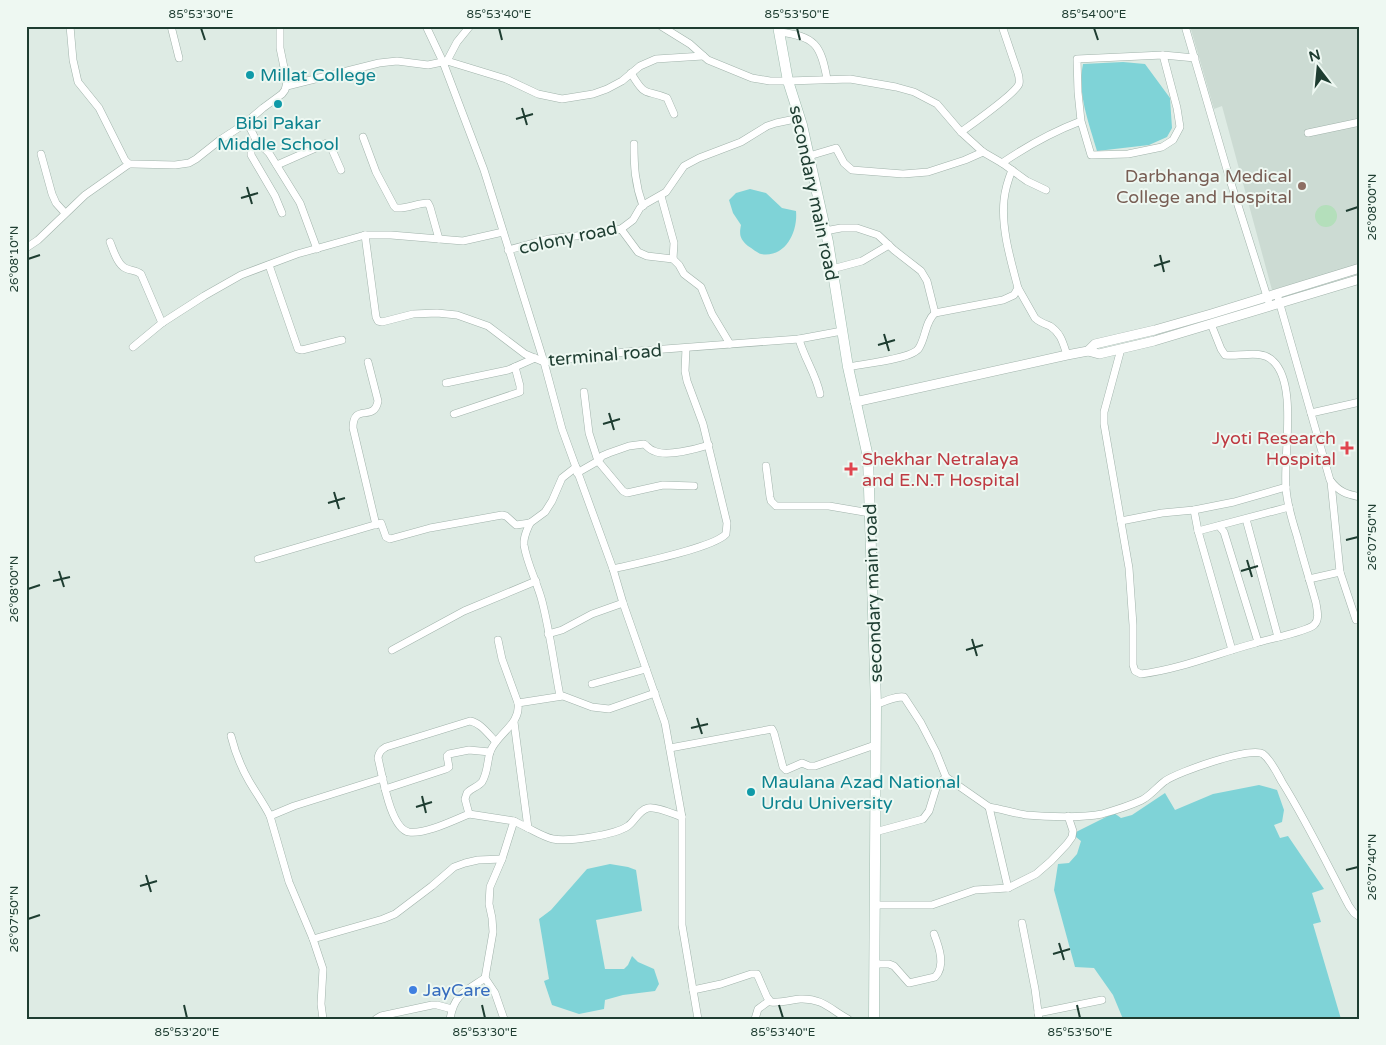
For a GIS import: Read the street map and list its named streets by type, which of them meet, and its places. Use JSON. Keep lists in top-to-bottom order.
{
  "streets": {
    "main road": ["secondary main road"],
    "street": ["colony road", "terminal road"]
  },
  "crossings": [
    ["secondary main road", "colony road"],
    ["secondary main road", "terminal road"]
  ],
  "places": {
    "other": [
      "Millat College",
      "Bibi Pakar Middle School",
      "Darbhanga Medical College and Hospital",
      "Maulana Azad National Urdu University",
      "JayCare"
    ],
    "health": ["Jyoti Research Hospital", "Shekhar Netralaya and E.N.T Hospital"]
  },
  "north": "top",
  "coordinates": [
    "85°53'30\"E",
    "85°53'40\"E",
    "85°53'50\"E",
    "85°54'00\"E",
    "26°08'00\"N",
    "26°08'10\"N",
    "26°07'50\"N",
    "26°07'40\"N",
    "85°53'20\"E"
  ]
}
